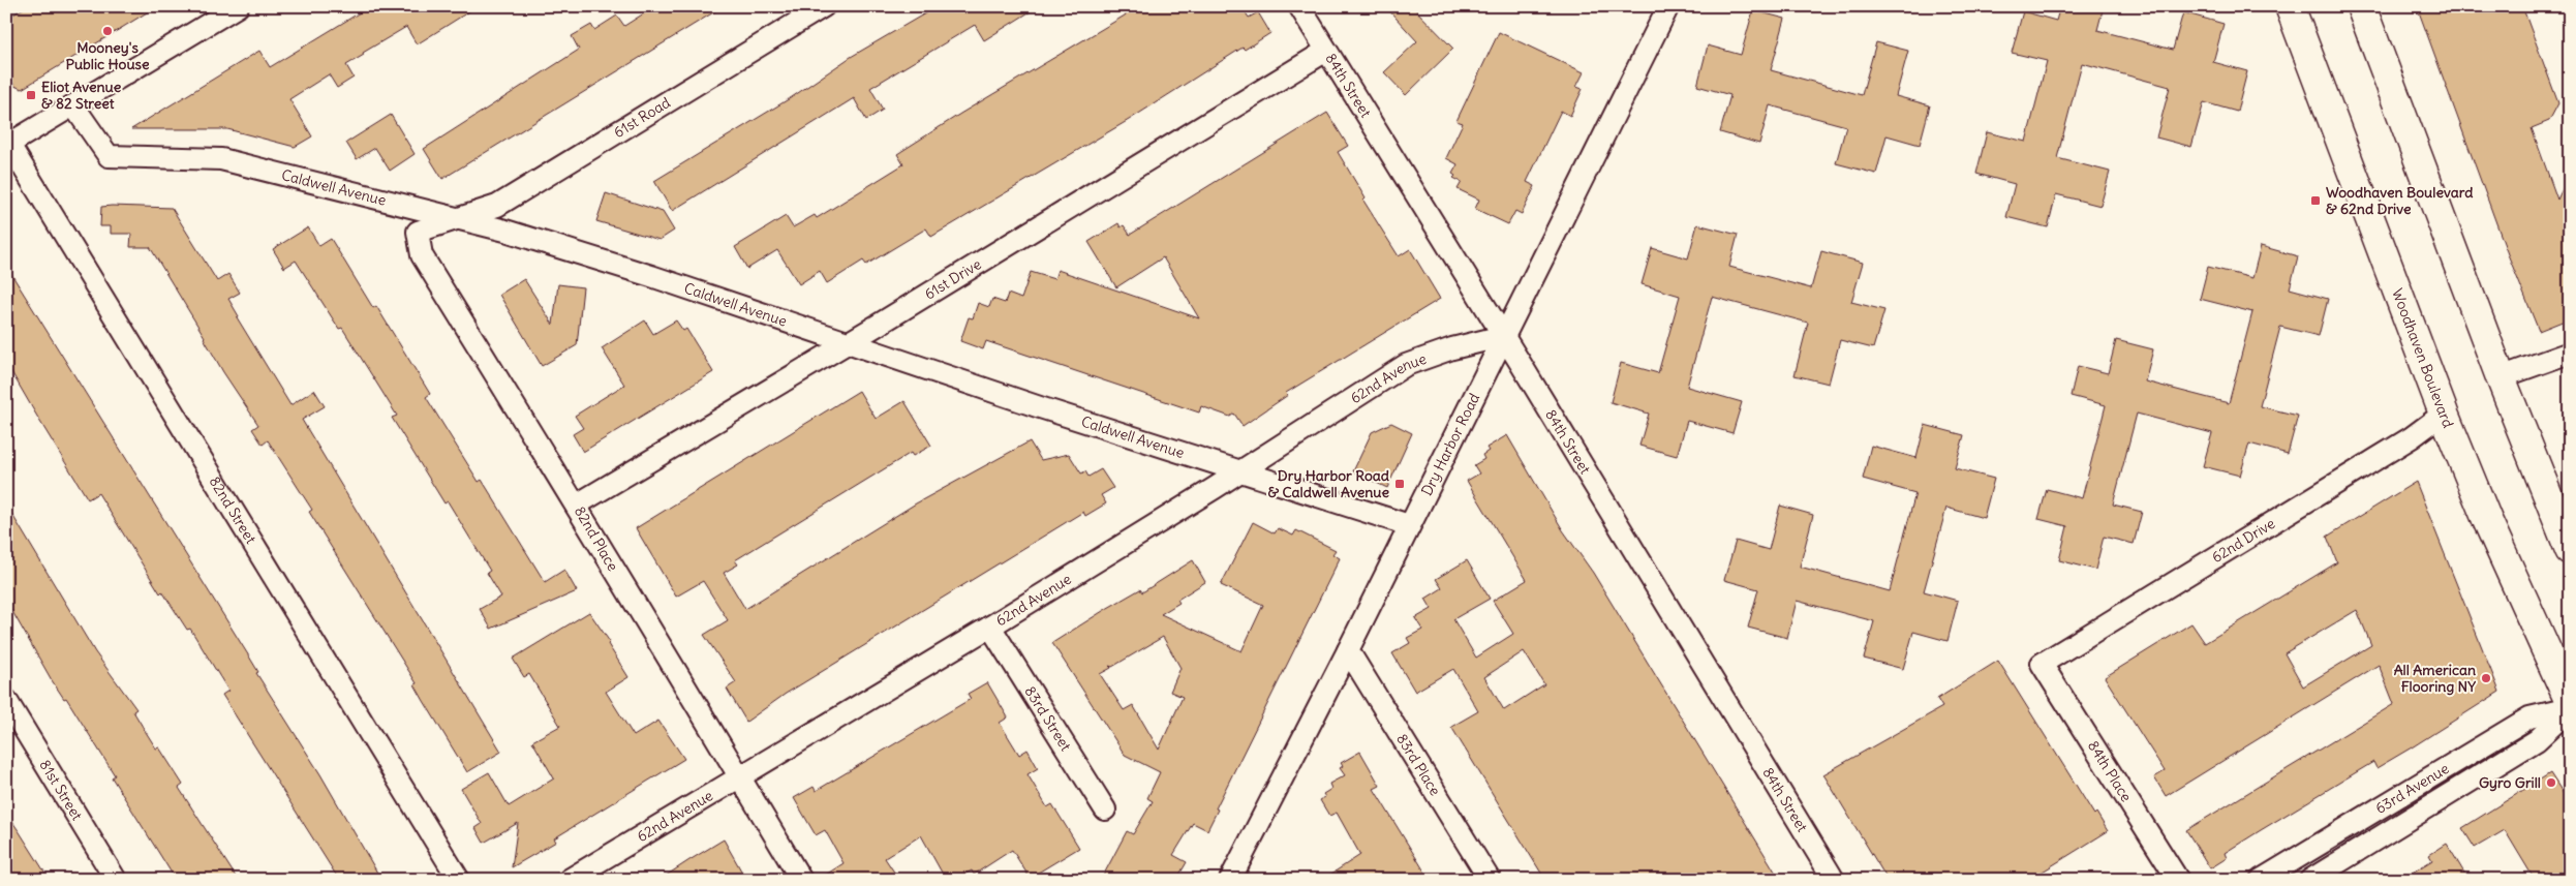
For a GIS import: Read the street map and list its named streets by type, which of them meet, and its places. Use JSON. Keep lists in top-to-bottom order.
{
  "streets": {
    "main road": ["Woodhaven Boulevard"],
    "street": [
      "84th Street",
      "61st Road",
      "Caldwell Avenue",
      "61st Drive",
      "62nd Avenue",
      "Dry Harbor Road",
      "82nd Street",
      "82nd Place",
      "62nd Drive",
      "83rd Street",
      "83rd Place",
      "84th Place",
      "63rd Avenue",
      "81st Street"
    ]
  },
  "crossings": [
    ["84th Street", "61st Drive"],
    ["84th Street", "62nd Avenue"],
    ["84th Street", "Dry Harbor Road"],
    ["61st Road", "Caldwell Avenue"],
    ["61st Road", "82nd Place"],
    ["Caldwell Avenue", "61st Drive"],
    ["Caldwell Avenue", "62nd Avenue"],
    ["Caldwell Avenue", "Dry Harbor Road"],
    ["Caldwell Avenue", "82nd Place"],
    ["61st Drive", "82nd Place"],
    ["Woodhaven Boulevard", "62nd Drive"],
    ["62nd Avenue", "Dry Harbor Road"],
    ["62nd Avenue", "82nd Place"],
    ["62nd Avenue", "83rd Street"],
    ["Dry Harbor Road", "83rd Place"],
    ["62nd Drive", "84th Place"]
  ],
  "places": {
    "other": ["Mooney's Public House", "All American Flooring NY", "Gyro Grill"],
    "transit": ["Eliot Avenue & 82 Street", "Woodhaven Boulevard & 62nd Drive", "Dry Harbor Road & Caldwell Avenue"]
  }
}
